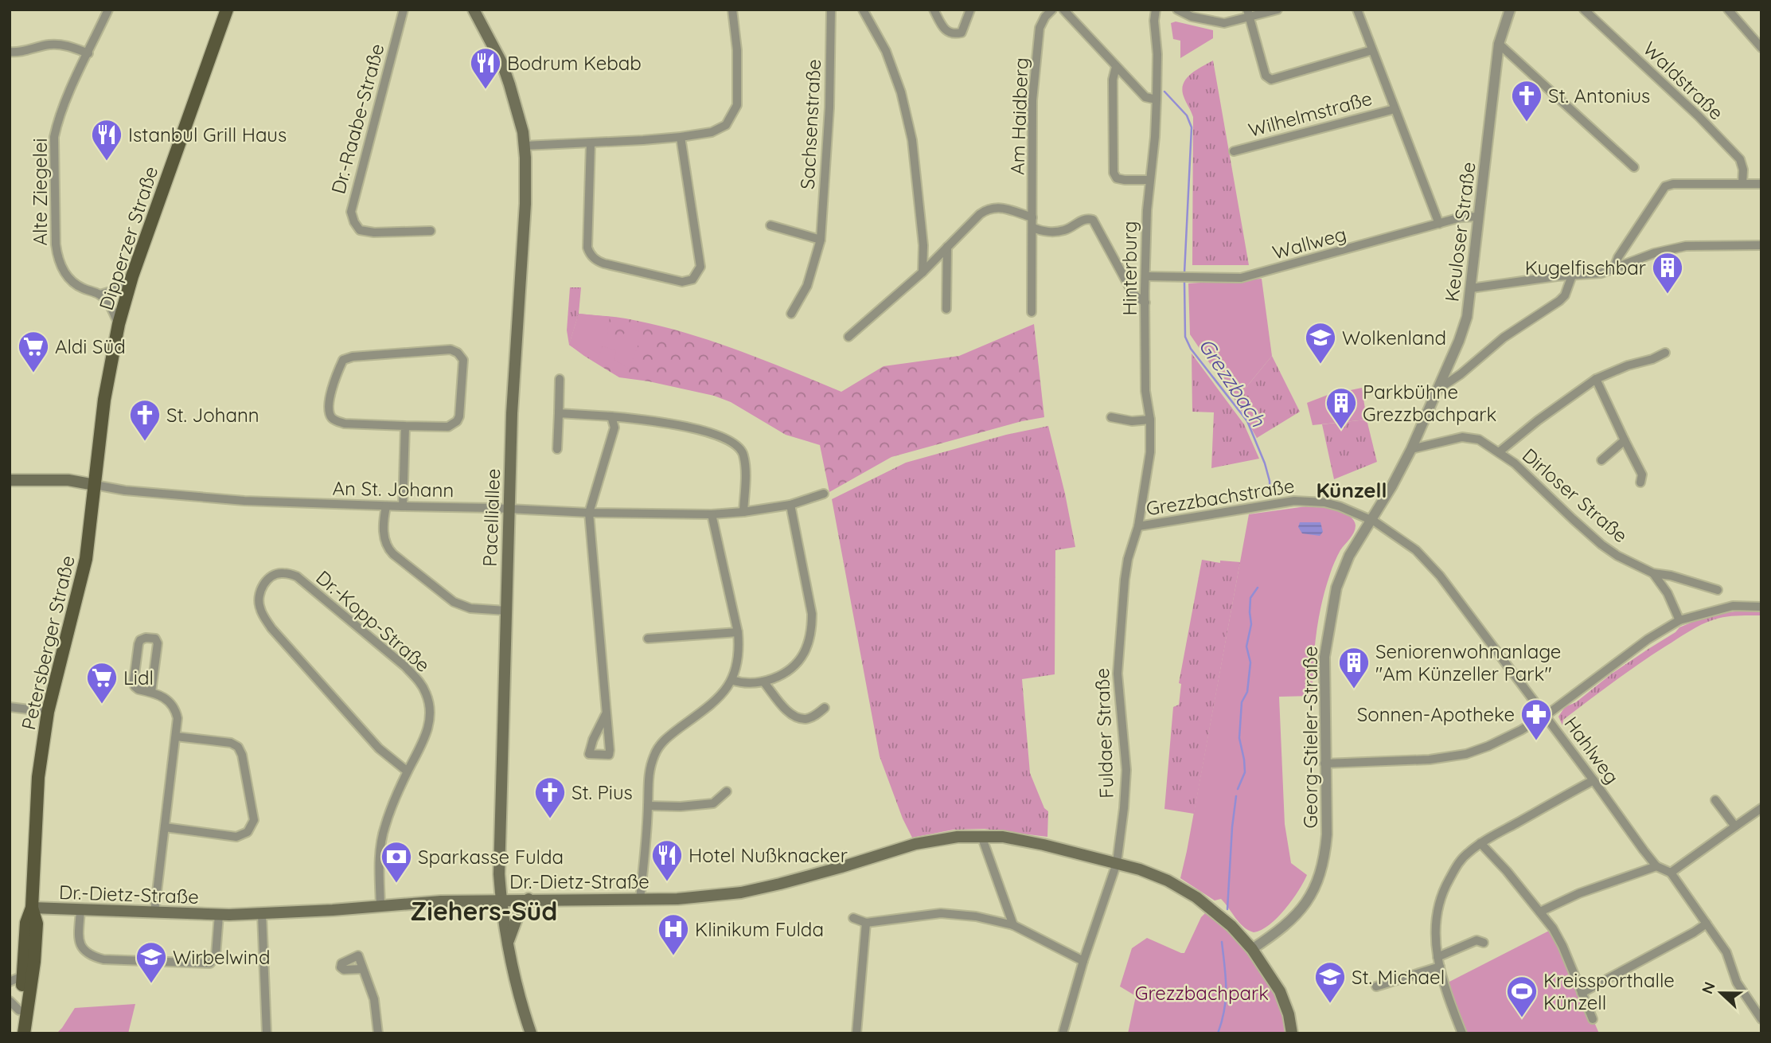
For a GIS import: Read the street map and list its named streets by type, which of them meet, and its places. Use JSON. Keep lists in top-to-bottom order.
{
  "streets": {
    "main road": [
      "Dipperzer Straße",
      "Pacelliallee",
      "Petersberger Straße",
      "Dr.-Dietz-Straße"
    ],
    "street": [
      "Waldstraße",
      "Wilhelmstraße",
      "Am Haidberg",
      "Dr.-Raabe-Straße",
      "Sachsenstraße",
      "Alte Ziegelei",
      "Keuloser Straße",
      "Wallweg",
      "Hinterburg",
      "An St. Johann",
      "Dirloser Straße",
      "Grezzbachstraße",
      "Dr.-Kopp-Straße",
      "Fuldaer Straße",
      "Georg-Stieler-Straße",
      "Hahlweg"
    ]
  },
  "crossings": [
    ["Keuloser Straße", "Wallweg"],
    ["Keuloser Straße", "Dirloser Straße"],
    ["Keuloser Straße", "Georg-Stieler-Straße"],
    ["Dipperzer Straße", "An St. Johann"],
    ["Dipperzer Straße", "Petersberger Straße"],
    ["Wallweg", "Hinterburg"],
    ["Hinterburg", "Grezzbachstraße"],
    ["Hinterburg", "Fuldaer Straße"],
    ["An St. Johann", "Pacelliallee"],
    ["An St. Johann", "Petersberger Straße"],
    ["Dirloser Straße", "Georg-Stieler-Straße"],
    ["Grezzbachstraße", "Fuldaer Straße"],
    ["Grezzbachstraße", "Georg-Stieler-Straße"],
    ["Grezzbachstraße", "Hahlweg"],
    ["Pacelliallee", "Dr.-Dietz-Straße"],
    ["Dr.-Kopp-Straße", "Dr.-Dietz-Straße"],
    ["Petersberger Straße", "Dr.-Dietz-Straße"],
    ["Fuldaer Straße", "Dr.-Dietz-Straße"],
    ["Georg-Stieler-Straße", "Hahlweg"],
    ["Georg-Stieler-Straße", "Dr.-Dietz-Straße"]
  ],
  "districts": ["Künzell", "Ziehers-Süd"],
  "water": ["Grezzbach"],
  "parks": ["Grezzbachpark"],
  "places": {
    "restaurant": ["Bodrum Kebab", "Istanbul Grill Haus", "Hotel Nußknacker"],
    "church": ["St. Antonius", "St. Johann", "St. Pius"],
    "building": ["Kugelfischbar", "Parkbühne Grezzbachpark", "Seniorenwohnanlage \"Am Künzeller Park\""],
    "school or university": ["Wolkenland", "Wirbelwind", "St. Michael"],
    "supermarket": ["Aldi Süd", "Lidl"],
    "pharmacy": ["Sonnen-Apotheke"],
    "bank": ["Sparkasse Fulda"],
    "hospital": ["Klinikum Fulda"],
    "sports": ["Kreissporthalle Künzell"]
  },
  "north": "left"
}
